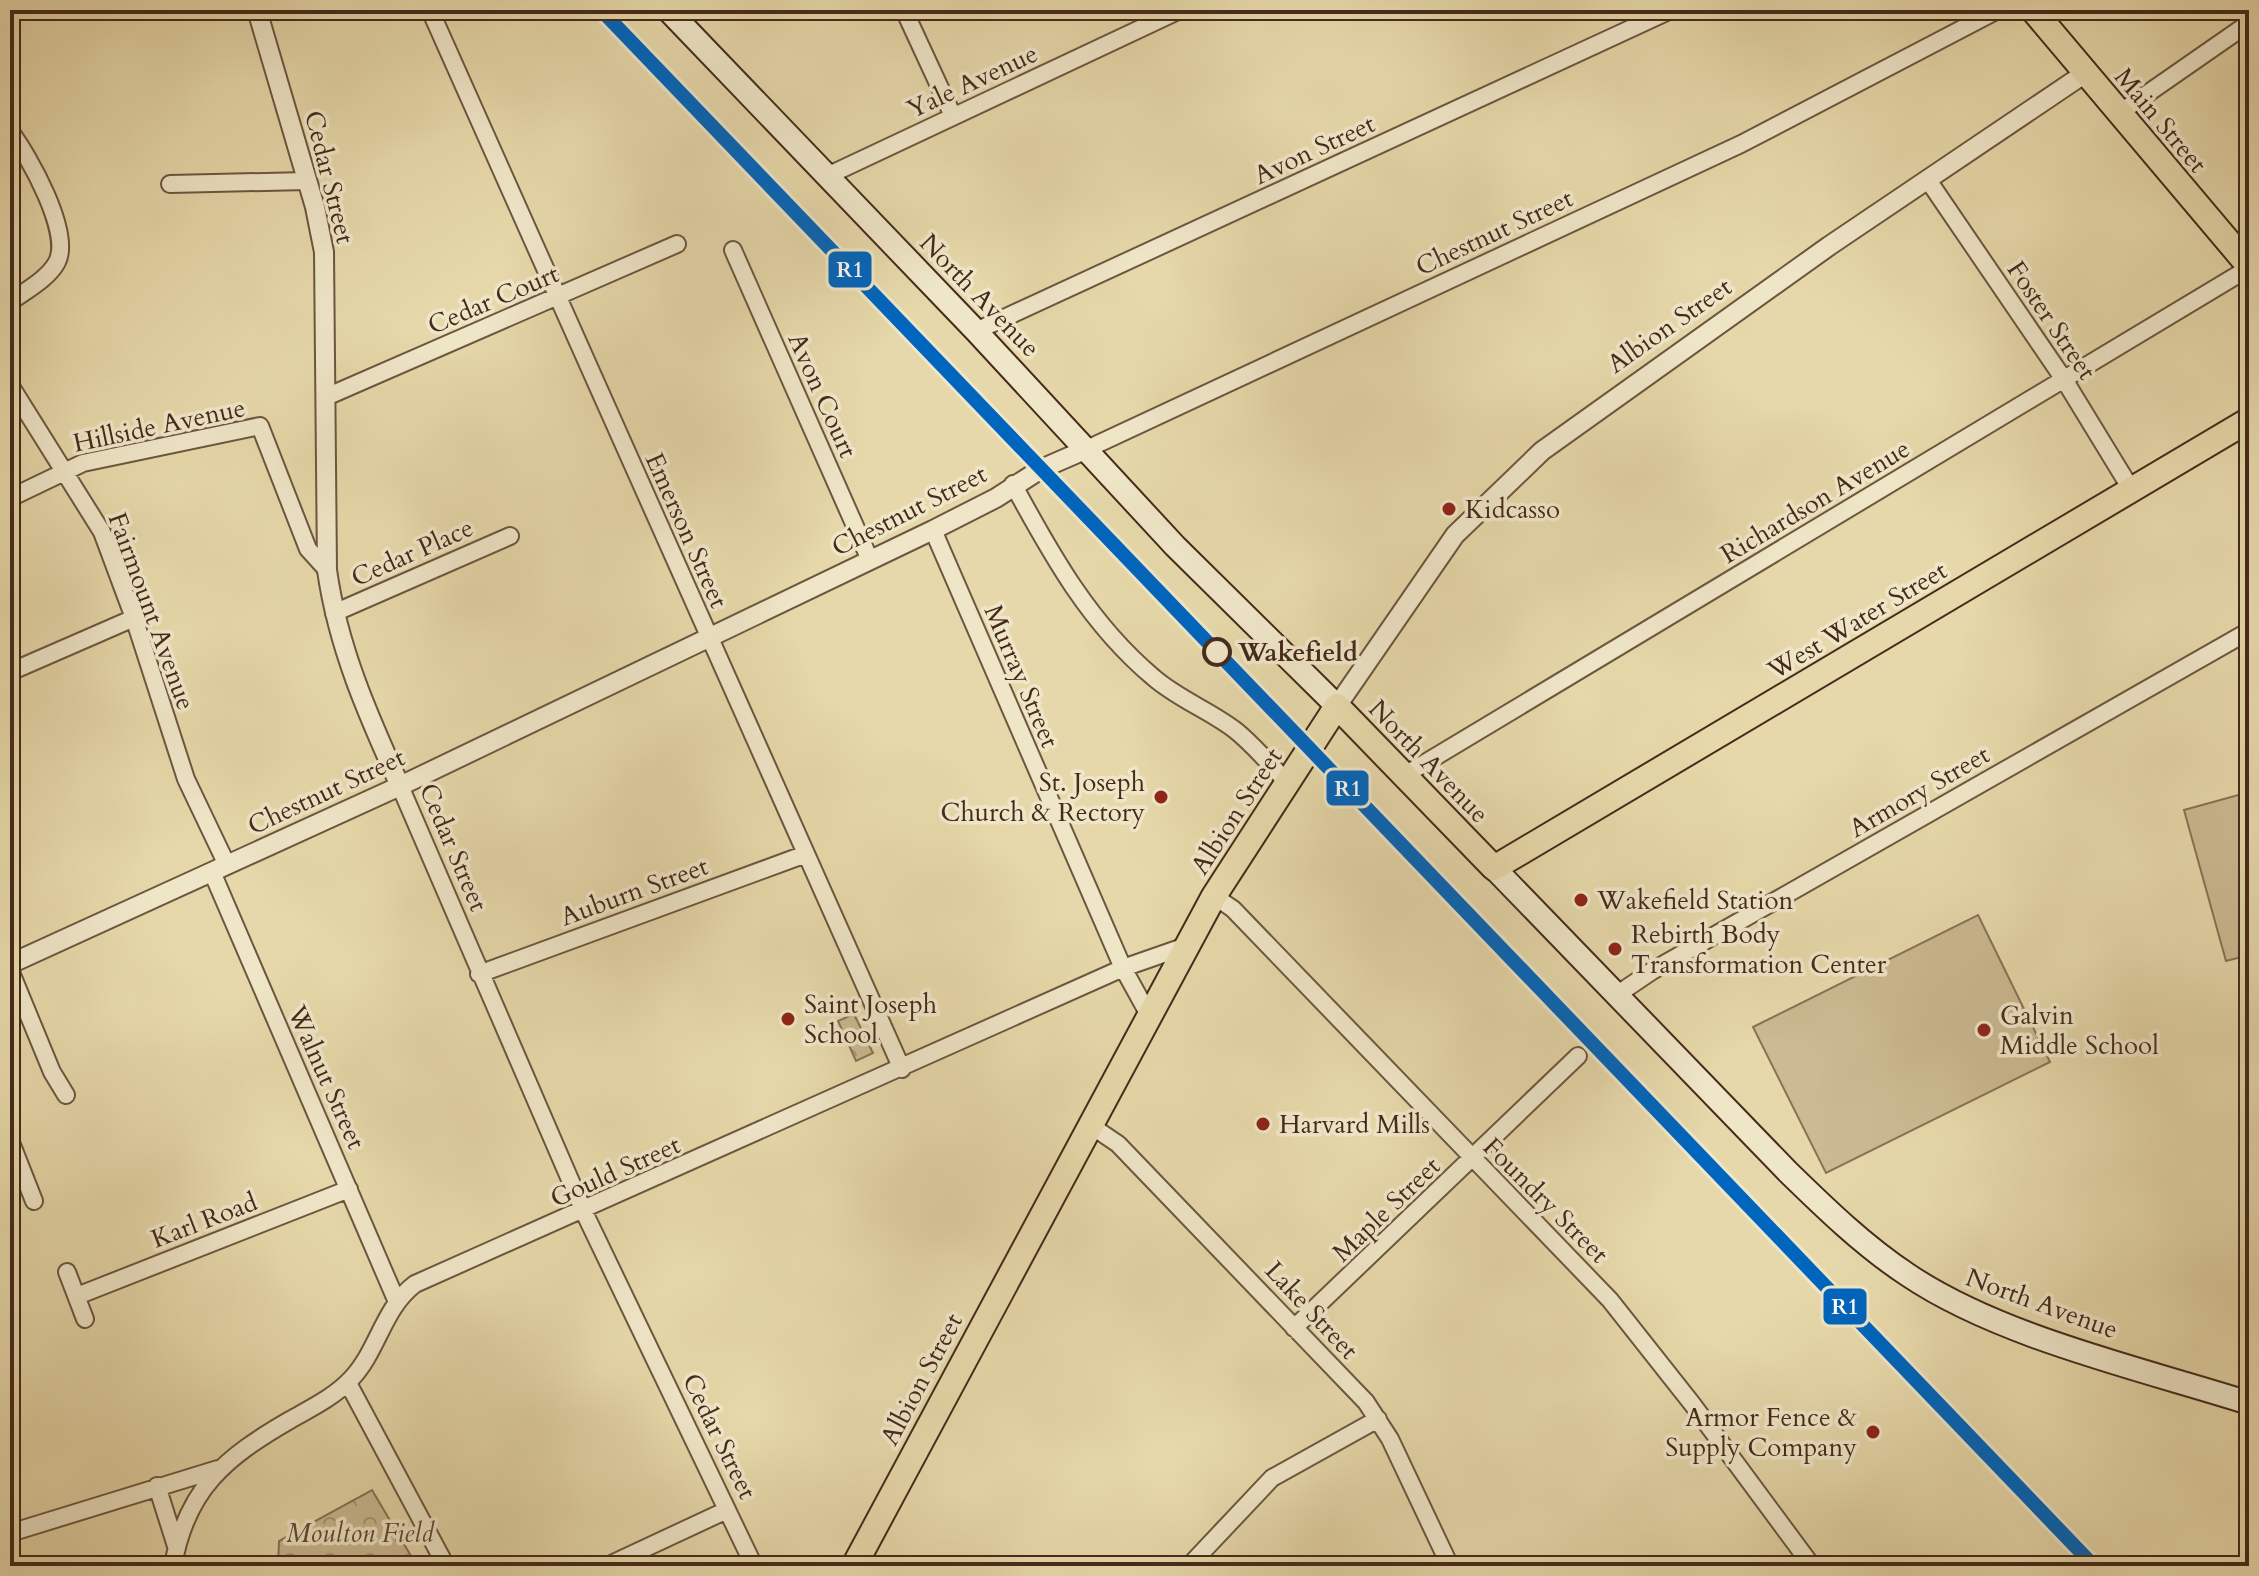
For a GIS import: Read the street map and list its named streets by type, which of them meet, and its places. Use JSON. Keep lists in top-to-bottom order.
{
  "streets": {
    "main road": [
      "Main Street",
      "North Avenue",
      "Albion Street",
      "West Water Street"
    ],
    "street": [
      "Yale Avenue",
      "Avon Street",
      "Cedar Street",
      "Chestnut Street",
      "Cedar Court",
      "Foster Street",
      "Avon Court",
      "Hillside Avenue",
      "Richardson Avenue",
      "Emerson Street",
      "Cedar Place",
      "Fairmount Avenue",
      "Murray Street",
      "Armory Street",
      "Auburn Street",
      "Walnut Street",
      "Gould Street",
      "Foundry Street",
      "Maple Street",
      "Karl Road",
      "Lake Street"
    ]
  },
  "crossings": [
    ["Yale Avenue", "North Avenue"],
    ["Main Street", "Albion Street"],
    ["Main Street", "Richardson Avenue"],
    ["Avon Street", "North Avenue"],
    ["Cedar Street", "Chestnut Street"],
    ["Cedar Street", "Cedar Court"],
    ["Cedar Street", "Hillside Avenue"],
    ["Cedar Street", "Cedar Place"],
    ["Cedar Street", "Auburn Street"],
    ["Cedar Street", "Gould Street"],
    ["Chestnut Street", "North Avenue"],
    ["Chestnut Street", "Avon Court"],
    ["Chestnut Street", "Emerson Street"],
    ["Chestnut Street", "Fairmount Avenue"],
    ["Chestnut Street", "Murray Street"],
    ["Chestnut Street", "Walnut Street"],
    ["North Avenue", "Albion Street"],
    ["North Avenue", "Richardson Avenue"],
    ["North Avenue", "West Water Street"],
    ["North Avenue", "Armory Street"],
    ["Cedar Court", "Emerson Street"],
    ["Foster Street", "Albion Street"],
    ["Foster Street", "Richardson Avenue"],
    ["Foster Street", "West Water Street"],
    ["Albion Street", "Murray Street"],
    ["Albion Street", "Gould Street"],
    ["Albion Street", "Foundry Street"],
    ["Albion Street", "Lake Street"],
    ["Hillside Avenue", "Fairmount Avenue"],
    ["Emerson Street", "Auburn Street"],
    ["Emerson Street", "Gould Street"],
    ["Fairmount Avenue", "Walnut Street"],
    ["Murray Street", "Gould Street"],
    ["Walnut Street", "Gould Street"],
    ["Walnut Street", "Karl Road"],
    ["Foundry Street", "Maple Street"],
    ["Maple Street", "Lake Street"]
  ],
  "parks": ["Moulton Field"],
  "places": [
    "Kidcasso",
    "Wakefield",
    "St. Joseph Church & Rectory",
    "Wakefield Station",
    "Rebirth Body Transformation Center",
    "Saint Joseph School",
    "Galvin Middle School",
    "Harvard Mills",
    "Armor Fence & Supply Company"
  ],
  "lines": ["transit line R1"]
}
